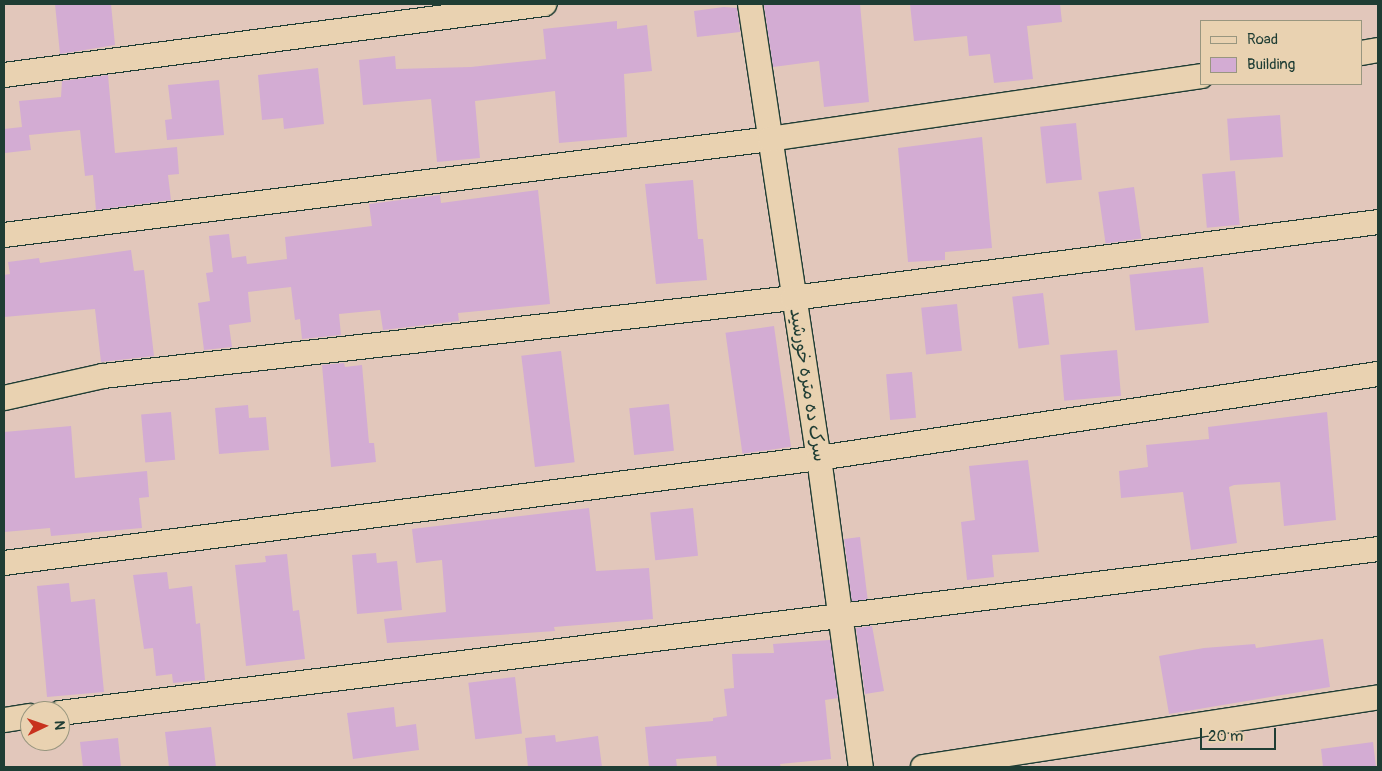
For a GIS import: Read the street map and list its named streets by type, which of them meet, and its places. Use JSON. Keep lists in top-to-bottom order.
{
  "streets": {
    "street": ["سرک ده متره خورشید"]
  },
  "legend": ["Road", "Building"],
  "scale_bar": "20 m",
  "north": "right"
}
